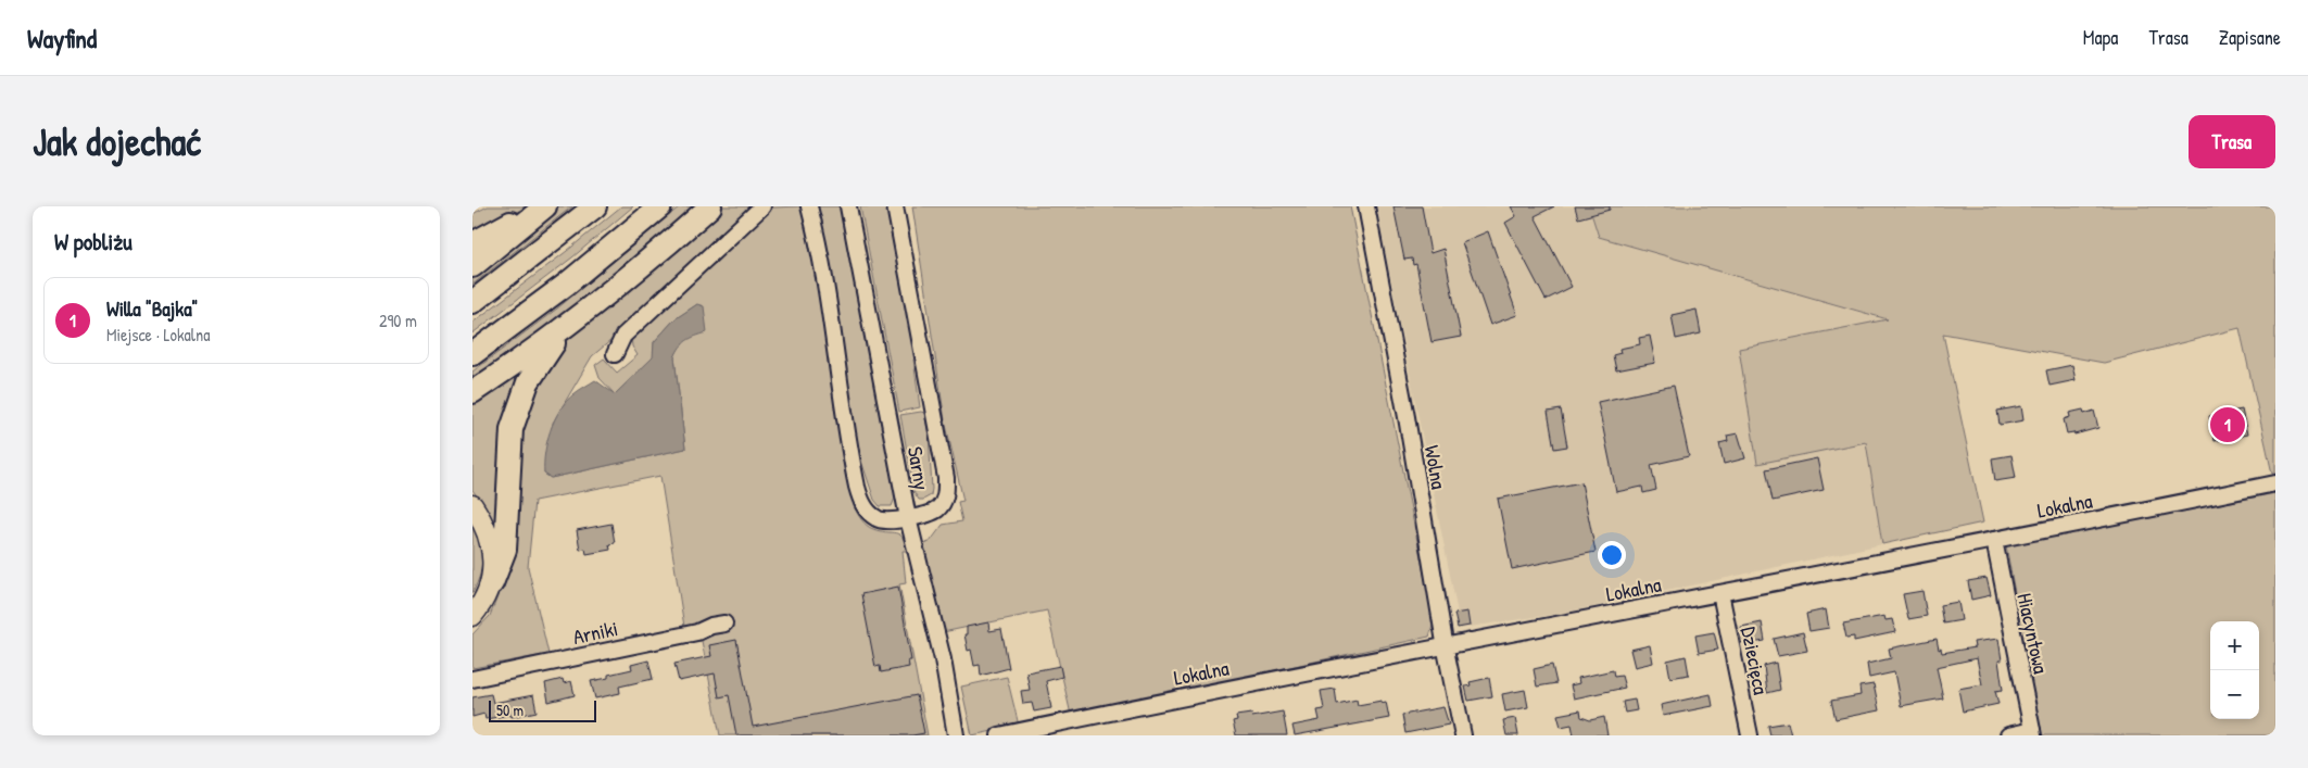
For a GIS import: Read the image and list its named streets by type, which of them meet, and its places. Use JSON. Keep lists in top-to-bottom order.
{
  "streets": {
    "street": [
      "Wolna",
      "Sarny",
      "Lokalna",
      "Arniki",
      "Hiacyntowa",
      "Dziecięca"
    ]
  },
  "crossings": [
    ["Wolna", "Lokalna"],
    ["Lokalna", "Hiacyntowa"],
    ["Lokalna", "Dziecięca"]
  ],
  "scale_bar": "50 m",
  "page": {
    "header": "Wayfind",
    "nav": ["Mapa", "Trasa", "Zapisane"],
    "buttons": "Trasa",
    "title": "Jak dojechać",
    "heading": "W pobliżu",
    "list": [
      {
        "mark": "1",
        "name": "Willa \"Bajka\"",
        "note": "Miejsce · Lokalna",
        "value": "290 m"
      }
    ],
    "pins": "1",
    "map_buttons": ["+", "−"],
    "scale": "50 m"
  }
}
